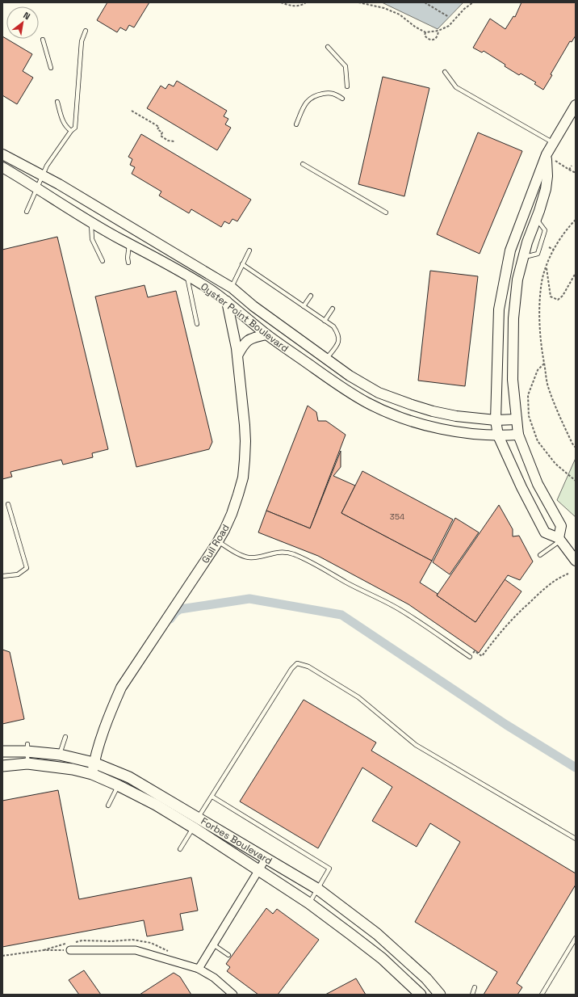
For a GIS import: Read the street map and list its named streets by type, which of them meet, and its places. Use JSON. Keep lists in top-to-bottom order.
{
  "streets": {
    "main road": ["Forbes Boulevard"],
    "street": ["Oyster Point Boulevard", "Gull Road"]
  },
  "crossings": [
    ["Oyster Point Boulevard", "Gull Road"],
    ["Gull Road", "Forbes Boulevard"]
  ],
  "house_numbers": ["354"],
  "north": "top right"
}
